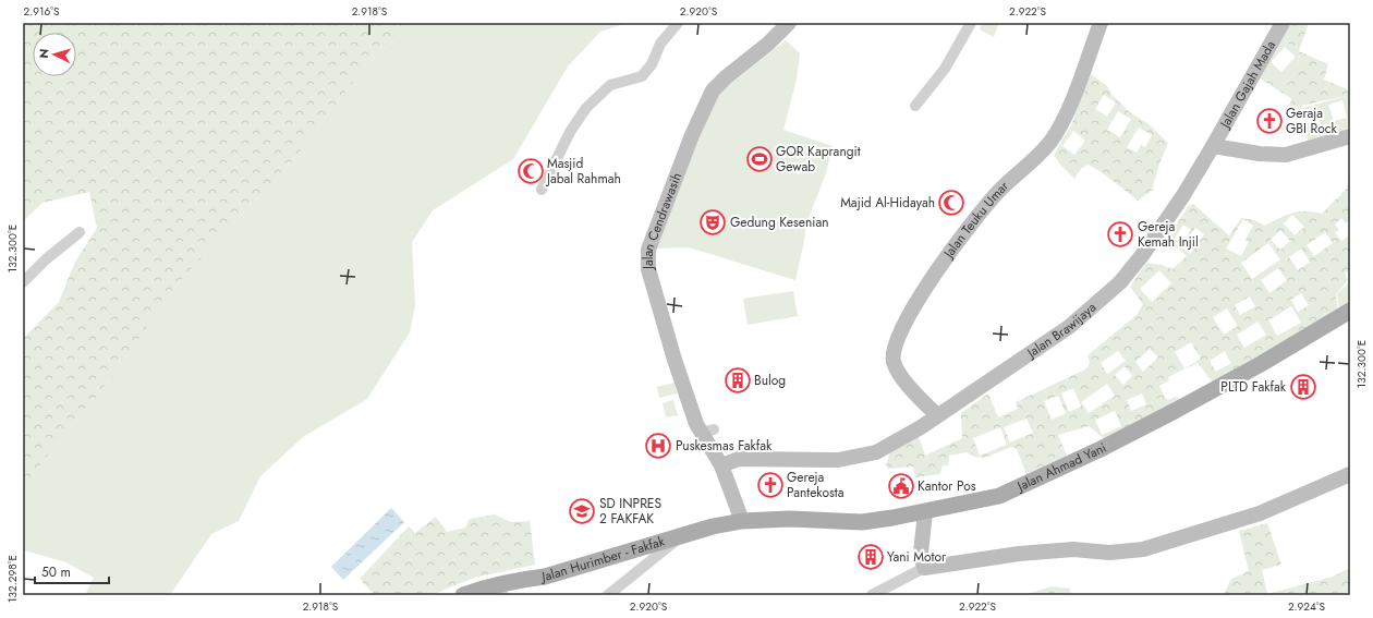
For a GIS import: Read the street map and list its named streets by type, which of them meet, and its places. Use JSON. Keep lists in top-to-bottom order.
{
  "streets": {
    "main road": [
      "Jalan Gajah Mada",
      "Jalan Teuku Umar",
      "Jalan Cendrawasih",
      "Jalan Brawijaya",
      "Jalan Ahmad Yani",
      "Jalan Hurimber - Fakfak"
    ]
  },
  "crossings": [
    ["Jalan Gajah Mada", "Jalan Brawijaya"],
    ["Jalan Teuku Umar", "Jalan Brawijaya"],
    ["Jalan Cendrawasih", "Jalan Brawijaya"],
    ["Jalan Cendrawasih", "Jalan Ahmad Yani"],
    ["Jalan Cendrawasih", "Jalan Hurimber - Fakfak"],
    ["Jalan Ahmad Yani", "Jalan Hurimber - Fakfak"]
  ],
  "places": {
    "church": ["Geraja GBI Rock", "Gereja Kemah Injil", "Gereja Pantekosta"],
    "sports": ["GOR Kaprangit Gewab"],
    "mosque": ["Masjid Jabal Rahmah", "Majid Al-Hidayah"],
    "theatre": ["Gedung Kesenian"],
    "building": ["Bulog", "PLTD Fakfak", "Yani Motor"],
    "hospital": ["Puskesmas Fakfak"],
    "public building": ["Kantor Pos"],
    "school or university": ["SD INPRES 2 FAKFAK"]
  },
  "scale_bar": "50 m",
  "north": "left",
  "coordinates": [
    "2.916°S",
    "2.918°S",
    "2.920°S",
    "2.922°S",
    "132.300°E",
    "132.298°E",
    "2.924°S"
  ]
}
